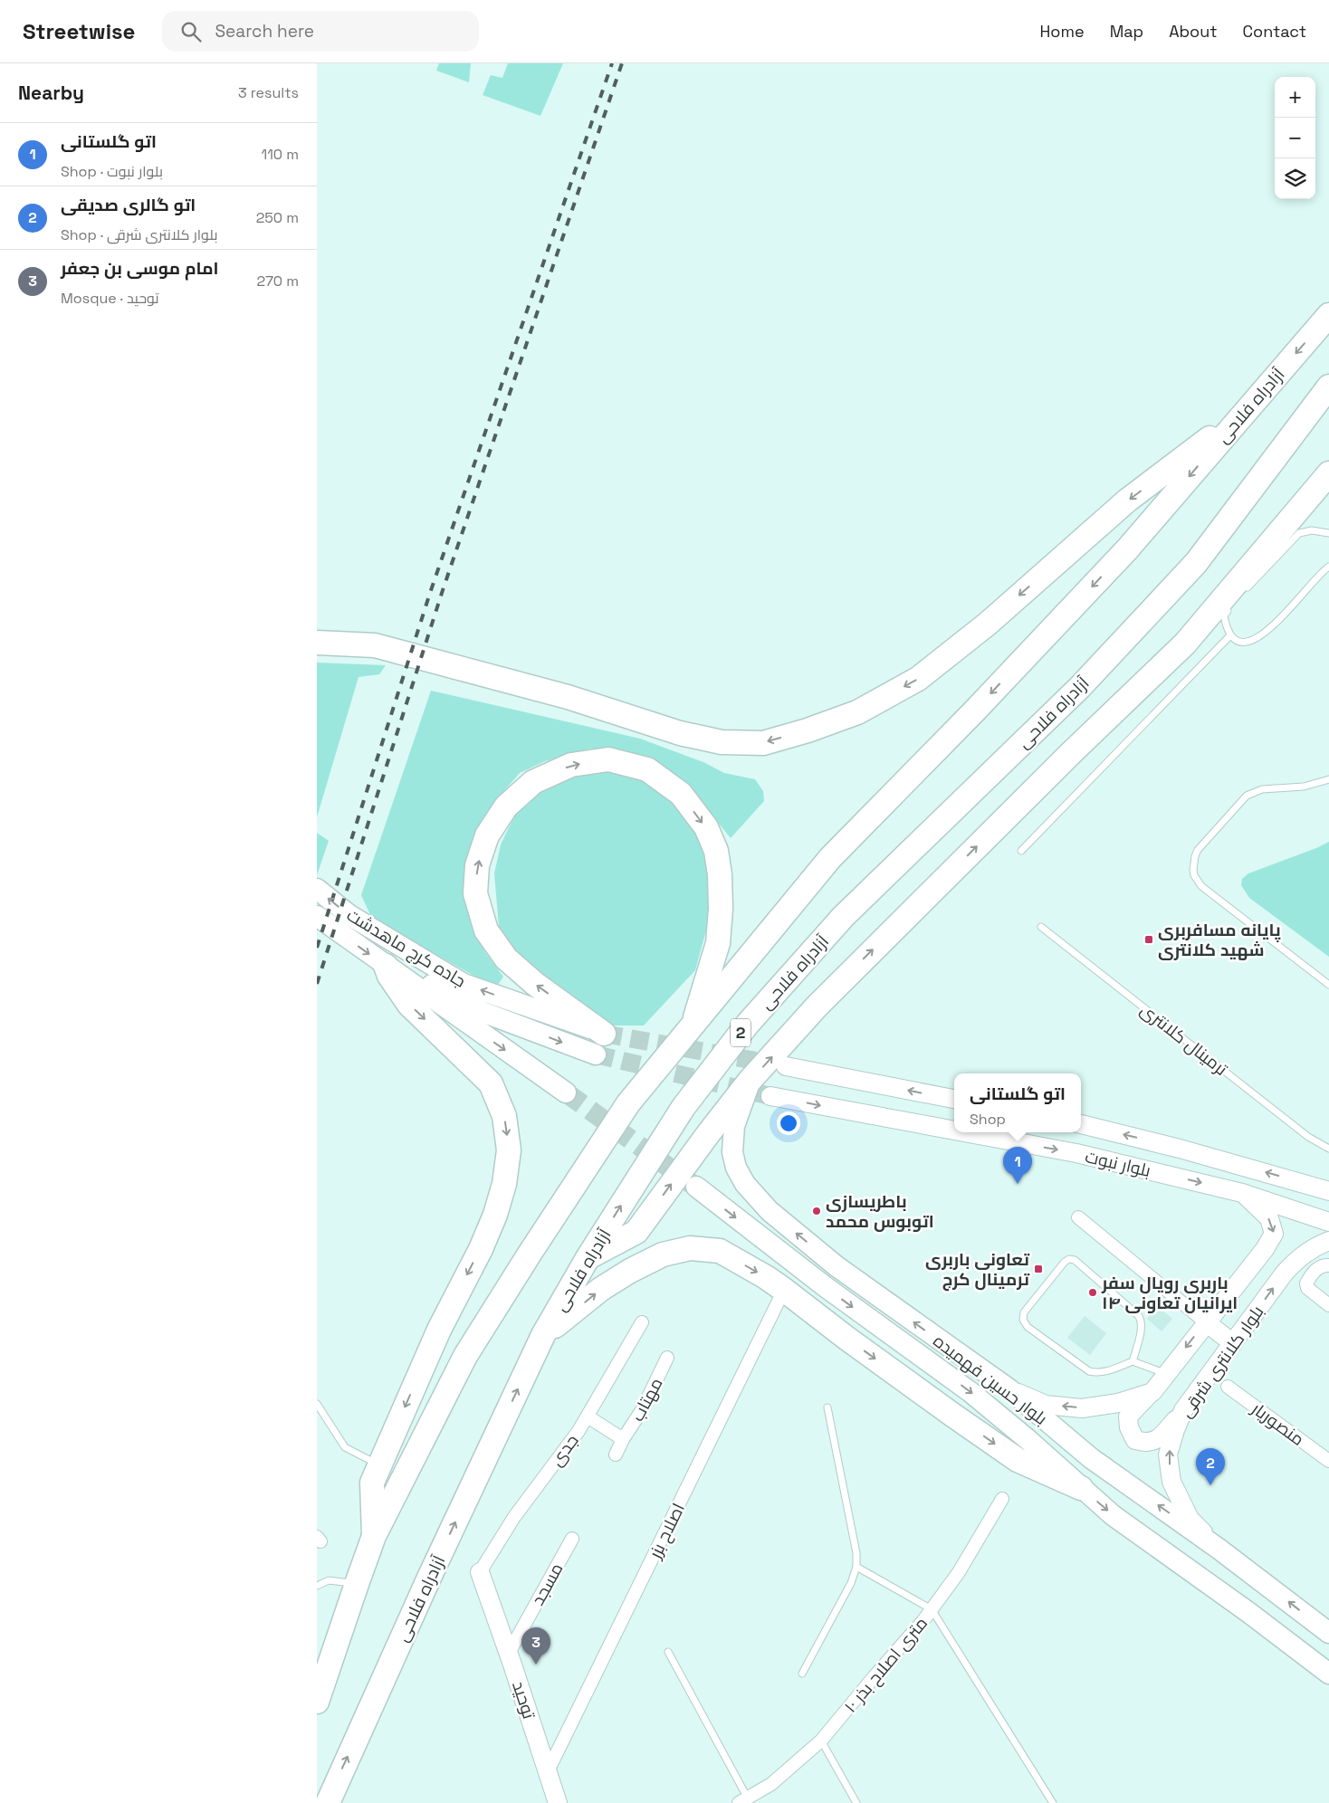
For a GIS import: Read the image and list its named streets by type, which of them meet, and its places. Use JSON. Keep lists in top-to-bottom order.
{
  "streets": {
    "highway": ["آزادراه فلاحی", "2"],
    "main road": ["جاده کرج ماهدشت", "بلوار حسین فهمیده"],
    "street": [
      "بلوار نبوت",
      "بلوار کلانتری شرقی",
      "مهتاب",
      "منصوریار",
      "جدی",
      "اصلاح بزر",
      "مسجد",
      "۱۰ متری اصلاح بذر",
      "توحید"
    ],
    "lane": ["ترمینال کلانتری"]
  },
  "crossings": [
    ["بلوار نبوت", "بلوار کلانتری شرقی"],
    ["بلوار کلانتری شرقی", "بلوار حسین فهمیده"],
    ["مهتاب", "جدی"],
    ["جدی", "توحید"],
    ["اصلاح بزر", "توحید"],
    ["مسجد", "توحید"]
  ],
  "places": {
    "transit": ["پایانه مسافربری شهید کلانتری", "تعاونی باربری ترمینال کرج"],
    "other": ["باطریسازی اتوبوس محمد", "باربری رویال سفر ایرانیان تعاونی ۱۴"]
  },
  "page": {
    "header": "Streetwise",
    "search": "Search here",
    "nav": [
      "Home",
      "Map",
      "About",
      "Contact"
    ],
    "heading": ["Nearby", "3 results"],
    "map_buttons": ["+", "−"],
    "list": [
      {
        "mark": "1",
        "name": "اتو گلستانی",
        "note": "Shop · بلوار نبوت",
        "value": "110 m"
      },
      {
        "mark": "2",
        "name": "اتو گالری صدیقی",
        "note": "Shop · بلوار کلانتری شرقی",
        "value": "250 m"
      },
      {
        "mark": "3",
        "name": "امام موسی بن جعفر",
        "note": "Mosque · توحید",
        "value": "270 m"
      }
    ],
    "popup": ["اتو گلستانی", "Shop"],
    "pins": ["1", "2", "3"]
  }
}
